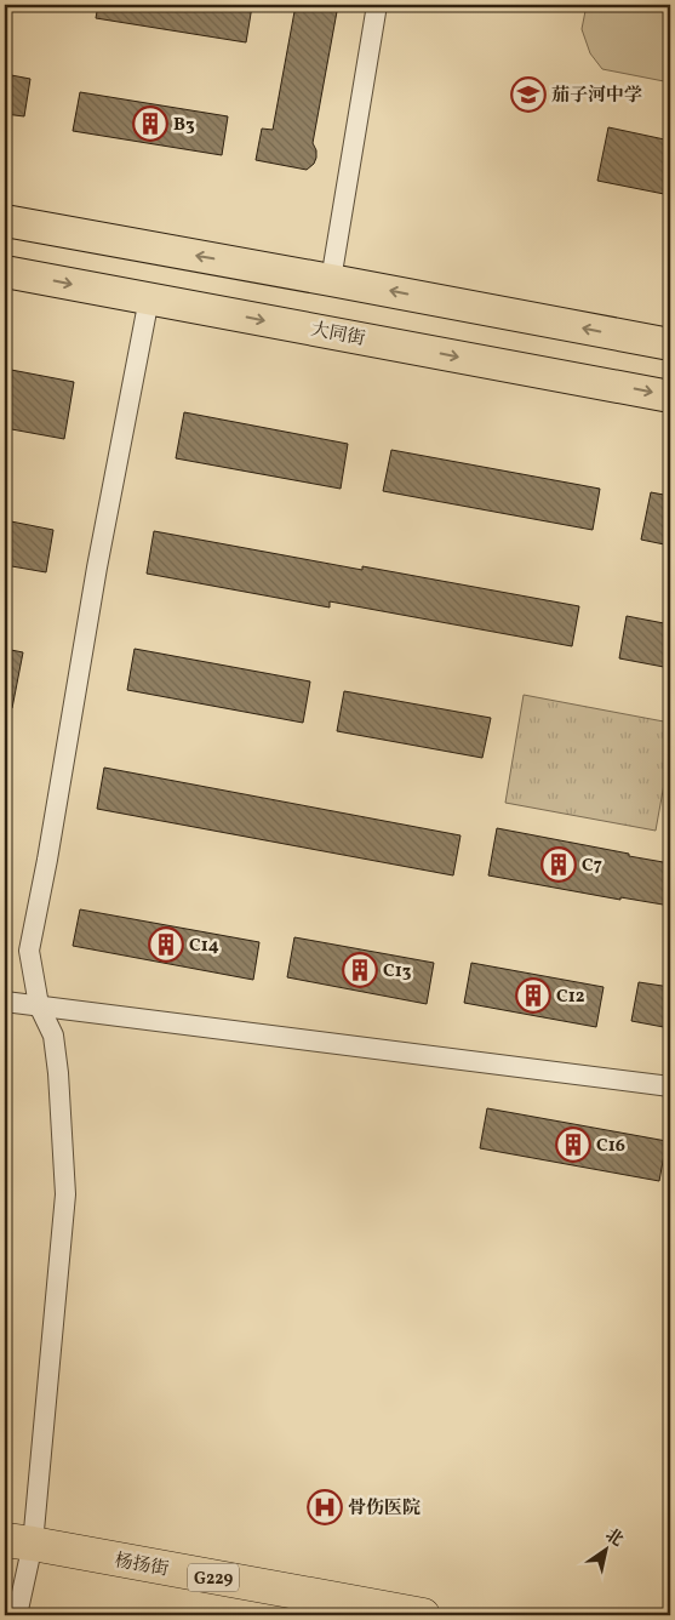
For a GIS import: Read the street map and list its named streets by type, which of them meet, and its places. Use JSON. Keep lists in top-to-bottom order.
{
  "streets": {
    "highway": ["杨扬街", "G229"],
    "main road": ["大同街"]
  },
  "places": {
    "school or university": ["茄子河中学"],
    "building": [
      "B3",
      "C7",
      "C14",
      "C13",
      "C12",
      "C16"
    ],
    "hospital": ["骨伤医院"]
  },
  "north": "top right"
}
